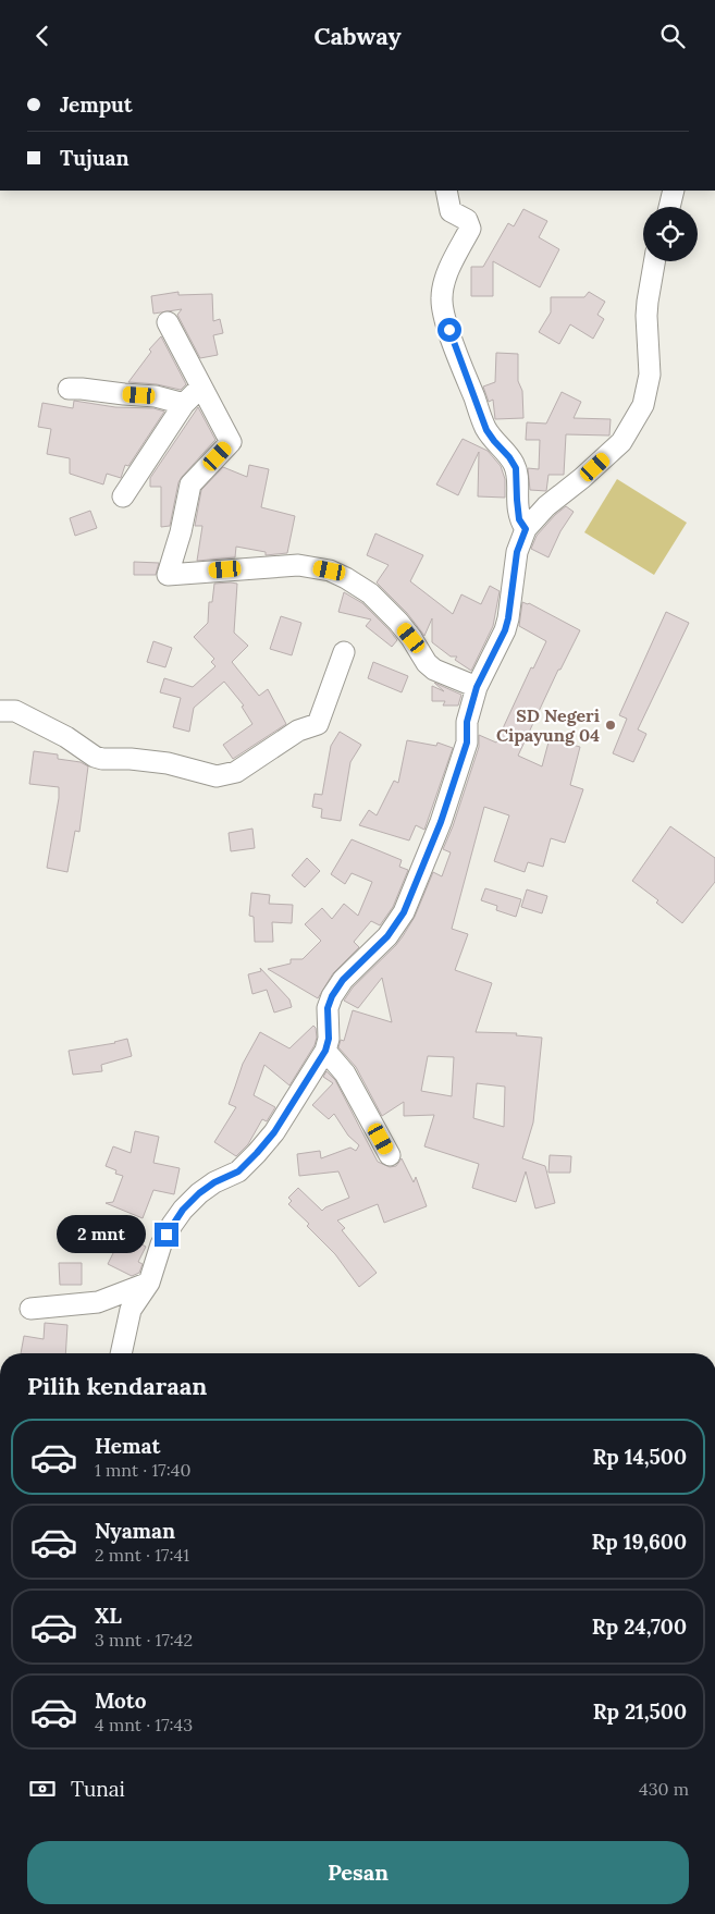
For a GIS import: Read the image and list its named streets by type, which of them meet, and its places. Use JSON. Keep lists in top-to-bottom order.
{
  "places": ["SD Negeri Cipayung 04"],
  "page": {
    "header": "Cabway",
    "banner": ["Jemput", "Tujuan"],
    "bubble": "2 mnt",
    "heading": "Pilih kendaraan",
    "list": [
      {
        "name": "Hemat",
        "note": "1 mnt · 17:40",
        "value": "Rp 14,500"
      },
      {
        "name": "Nyaman",
        "note": "2 mnt · 17:41",
        "value": "Rp 19,600"
      },
      {
        "name": "XL",
        "note": "3 mnt · 17:42",
        "value": "Rp 24,700"
      },
      {
        "name": "Moto",
        "note": "4 mnt · 17:43",
        "value": "Rp 21,500"
      }
    ],
    "pay": ["Tunai", "430 m"],
    "buttons": "Pesan"
  }
}
